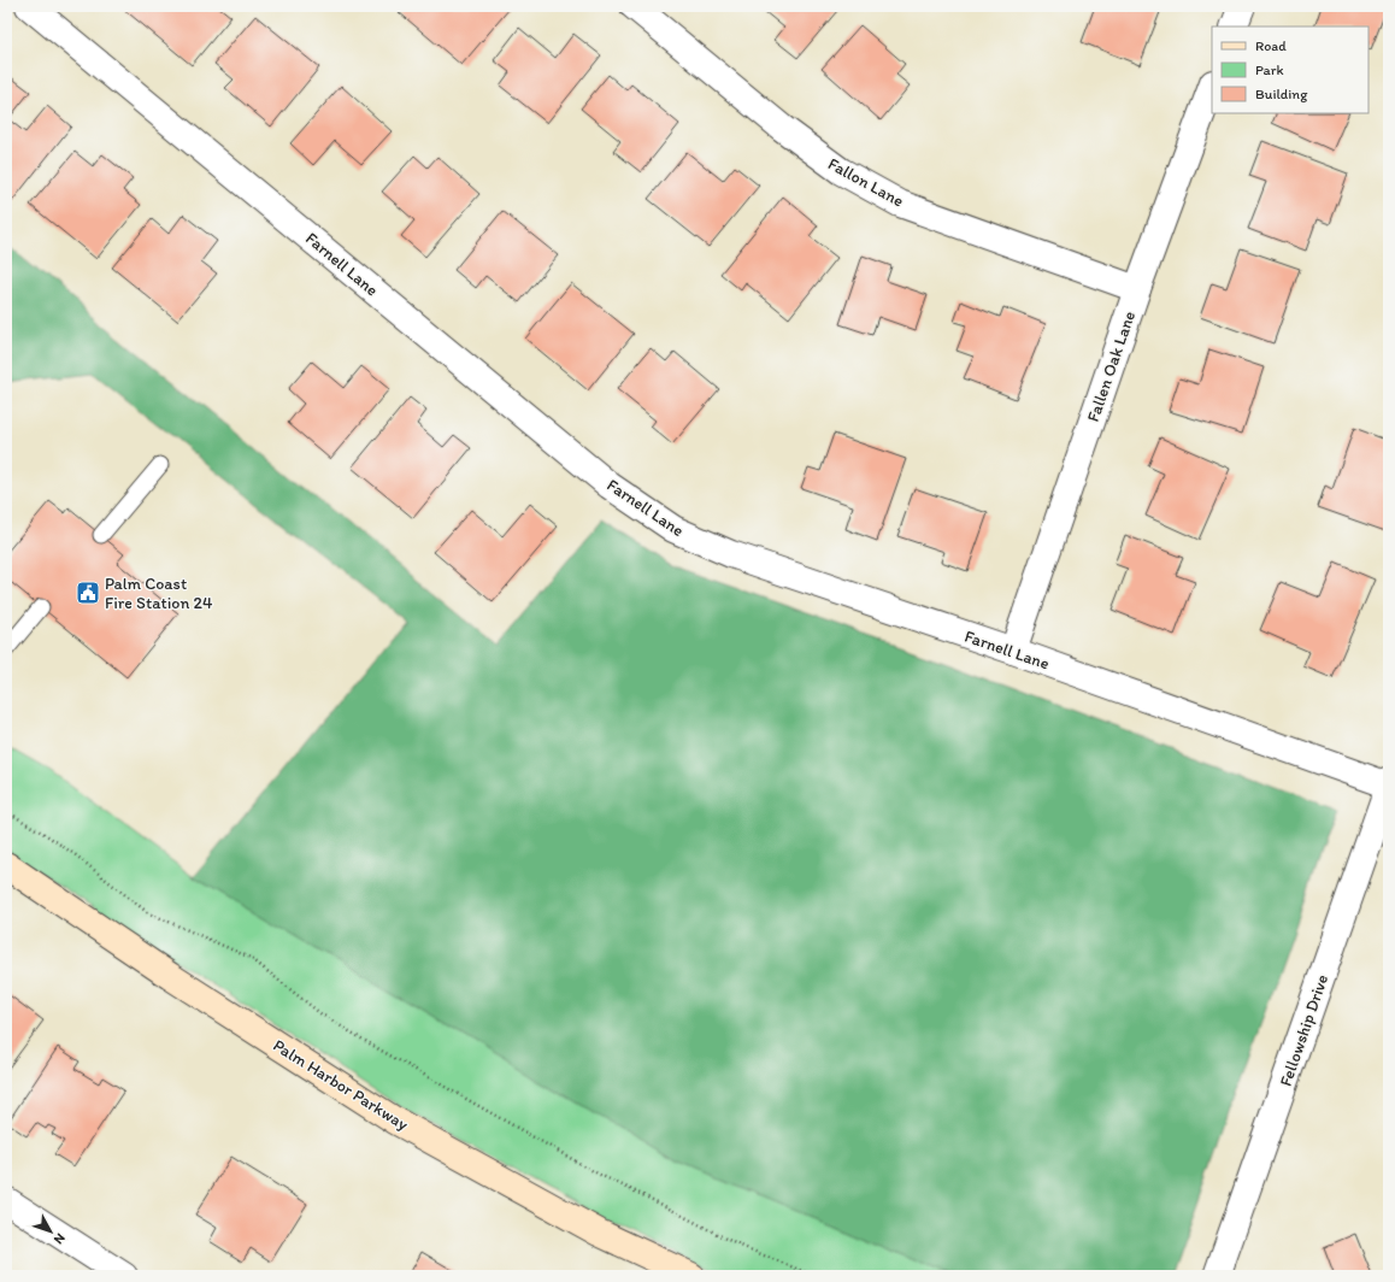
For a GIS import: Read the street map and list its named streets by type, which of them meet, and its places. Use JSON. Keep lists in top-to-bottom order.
{
  "streets": {
    "street": [
      "Fallon Lane",
      "Farnell Lane",
      "Fallen Oak Lane",
      "Fellowship Drive",
      "Palm Harbor Parkway"
    ]
  },
  "crossings": [
    ["Fallon Lane", "Fallen Oak Lane"],
    ["Farnell Lane", "Fallen Oak Lane"],
    ["Farnell Lane", "Fellowship Drive"]
  ],
  "places": {
    "public building": ["Palm Coast Fire Station 24"]
  },
  "legend": ["Road", "Park", "Building"],
  "north": "bottom right"
}
